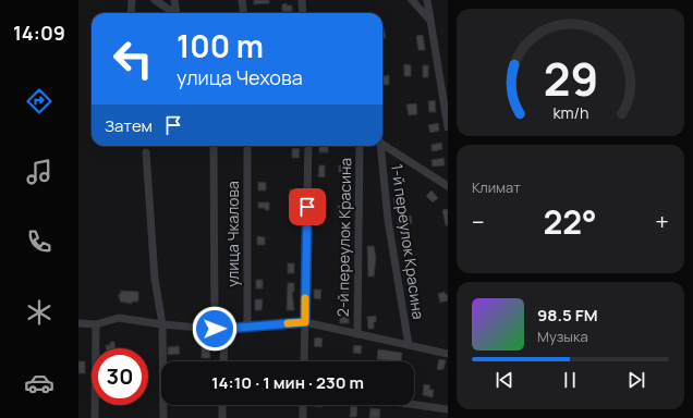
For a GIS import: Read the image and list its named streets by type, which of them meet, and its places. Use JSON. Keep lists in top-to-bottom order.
{
  "streets": {
    "street": ["улица Чкалова", "2-й переулок Красина", "1-й переулок Красина"]
  },
  "page": {
    "tabs": "14:09",
    "turn": ["100 m", "улица Чехова"],
    "then": "Затем",
    "tile": "Климат",
    "heat": ["−", "22°", "+"],
    "song": ["98.5 FM", "Музыка"],
    "limit": "30",
    "trip": "14:10 · 1 мин · 230 m",
    "gauge": ["29", "km/h"]
  }
}
